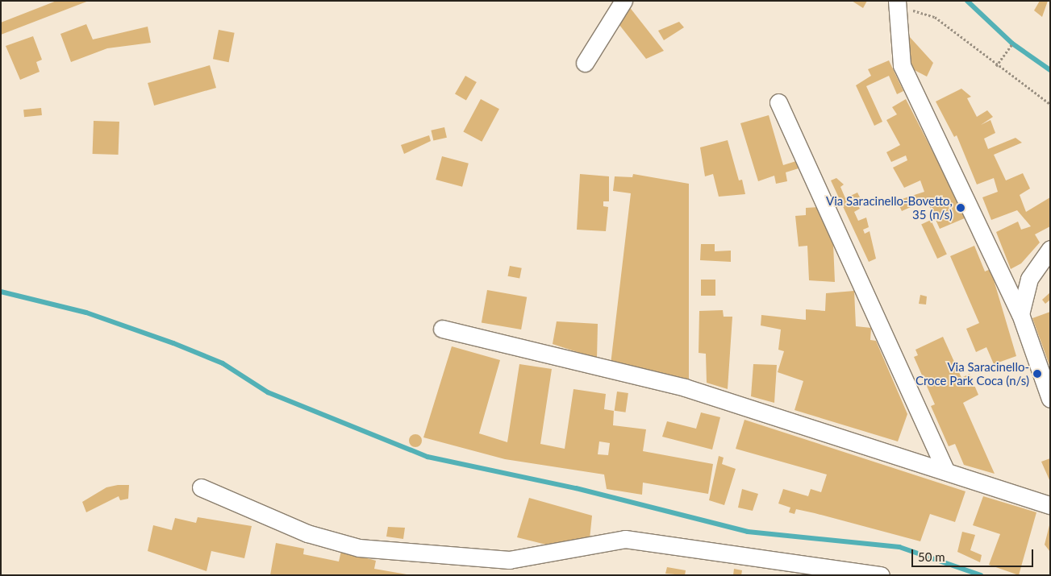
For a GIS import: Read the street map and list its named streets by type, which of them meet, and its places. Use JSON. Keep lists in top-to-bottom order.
{
  "places": ["Via Saracinello-Bovetto, 35 (n/s)", "Via Saracinello- Croce Park Coca (n/s)"],
  "scale_bar": "50 m"
}
